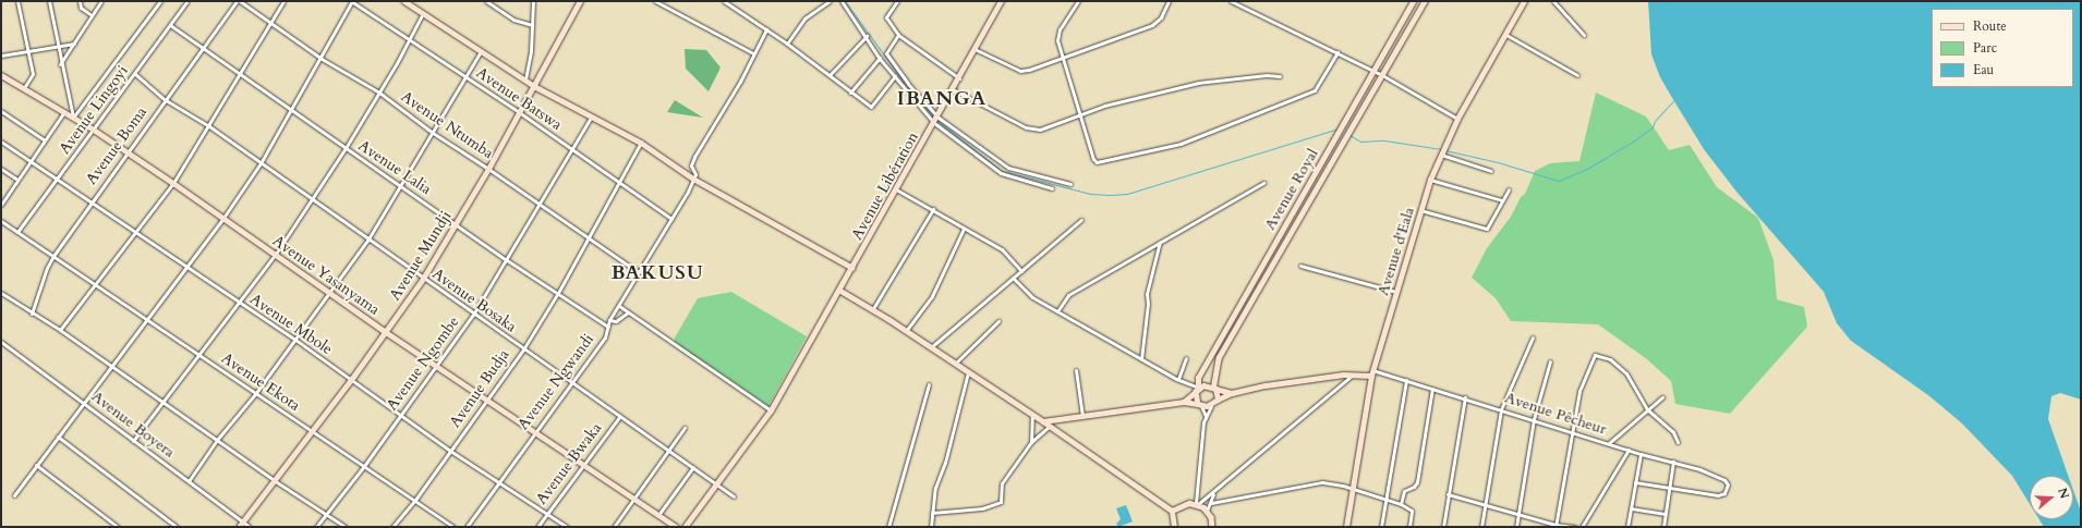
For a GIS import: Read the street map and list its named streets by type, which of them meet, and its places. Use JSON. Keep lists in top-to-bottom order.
{
  "streets": {
    "street": [
      "Avenue Batswa",
      "Avenue Lingoyi",
      "Avenue Ntumba",
      "Avenue Boma",
      "Avenue Lalia",
      "Avenue Libération",
      "Avenue Royal",
      "Avenue d'Eala",
      "Avenue Mundji",
      "Avenue Yasanyama",
      "Avenue Bosaka",
      "Avenue Mbole",
      "Avenue Ngombe",
      "Avenue Ekota",
      "Avenue Ngwandi",
      "Avenue Budja",
      "Avenue Pêcheur",
      "Avenue Boyera",
      "Avenue Bwaka"
    ]
  },
  "crossings": [
    ["Avenue Batswa", "Avenue Mundji"],
    ["Avenue Batswa", "Avenue Ngombe"],
    ["Avenue Batswa", "Avenue Ngwandi"],
    ["Avenue Batswa", "Avenue Budja"],
    ["Avenue Lingoyi", "Avenue Lalia"],
    ["Avenue Lingoyi", "Avenue Yasanyama"],
    ["Avenue Lingoyi", "Avenue Bosaka"],
    ["Avenue Lingoyi", "Avenue Mbole"],
    ["Avenue Lingoyi", "Avenue Ekota"],
    ["Avenue Ntumba", "Avenue Mundji"],
    ["Avenue Ntumba", "Avenue Ngombe"],
    ["Avenue Ntumba", "Avenue Ngwandi"],
    ["Avenue Ntumba", "Avenue Budja"],
    ["Avenue Boma", "Avenue Lalia"],
    ["Avenue Boma", "Avenue Yasanyama"],
    ["Avenue Boma", "Avenue Bosaka"],
    ["Avenue Boma", "Avenue Mbole"],
    ["Avenue Boma", "Avenue Ekota"],
    ["Avenue Lalia", "Avenue Mundji"],
    ["Avenue Lalia", "Avenue Ngombe"],
    ["Avenue Lalia", "Avenue Ngwandi"],
    ["Avenue Lalia", "Avenue Budja"],
    ["Avenue d'Eala", "Avenue Pêcheur"],
    ["Avenue Mundji", "Avenue Yasanyama"],
    ["Avenue Mundji", "Avenue Bosaka"],
    ["Avenue Mundji", "Avenue Mbole"],
    ["Avenue Mundji", "Avenue Ekota"],
    ["Avenue Mundji", "Avenue Boyera"],
    ["Avenue Yasanyama", "Avenue Ngombe"],
    ["Avenue Yasanyama", "Avenue Ngwandi"],
    ["Avenue Yasanyama", "Avenue Budja"],
    ["Avenue Yasanyama", "Avenue Bwaka"],
    ["Avenue Bosaka", "Avenue Ngombe"],
    ["Avenue Bosaka", "Avenue Ngwandi"],
    ["Avenue Bosaka", "Avenue Budja"],
    ["Avenue Bosaka", "Avenue Bwaka"],
    ["Avenue Mbole", "Avenue Ngombe"],
    ["Avenue Mbole", "Avenue Ngwandi"],
    ["Avenue Mbole", "Avenue Budja"],
    ["Avenue Mbole", "Avenue Bwaka"],
    ["Avenue Ngombe", "Avenue Ekota"],
    ["Avenue Ekota", "Avenue Budja"]
  ],
  "districts": ["IBANGA", "BAKUSU"],
  "legend": ["Route", "Parc", "Eau"],
  "north": "right"
}
